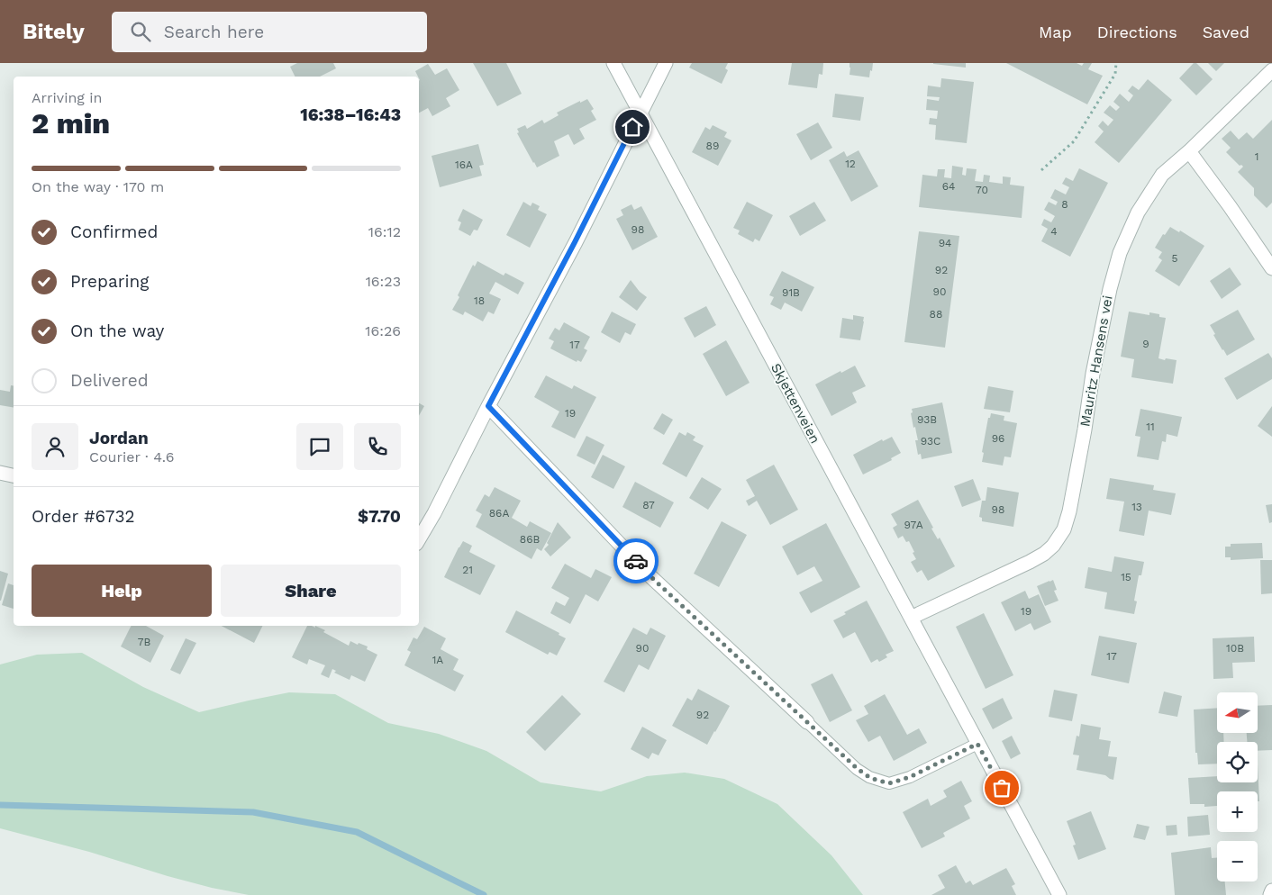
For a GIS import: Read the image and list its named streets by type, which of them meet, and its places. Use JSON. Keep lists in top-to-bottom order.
{
  "streets": {
    "street": ["Mauritz Hansens vei", "Skjettenveien"]
  },
  "crossings": [
    ["Mauritz Hansens vei", "Skjettenveien"]
  ],
  "house_numbers": [
    "89",
    "1",
    "12",
    "16A",
    "64",
    "70",
    "8",
    "98",
    "4",
    "94",
    "5",
    "92",
    "90",
    "91B",
    "18",
    "88",
    "9",
    "17",
    "19",
    "93B",
    "11",
    "96",
    "93C",
    "87",
    "13",
    "98",
    "86A",
    "97A",
    "86B",
    "21",
    "15",
    "19",
    "7B",
    "90",
    "10B",
    "17",
    "1A",
    "92"
  ],
  "north": "left",
  "page": {
    "header": "Bitely",
    "search": "Search here",
    "nav": ["Map", "Directions", "Saved"],
    "heading": ["2 min", "Arriving in", "16:38–16:43"],
    "panel": [
      "Jordan",
      "Courier · 4.6",
      "Order #6732",
      "$7.70"
    ],
    "bar": "On the way · 170 m",
    "list": [
      ["Confirmed", "16:12"],
      ["Preparing", "16:23"],
      ["On the way", "16:26"],
      "Delivered"
    ],
    "buttons": ["Help", "Share"],
    "map_buttons": ["+", "−"]
  }
}
